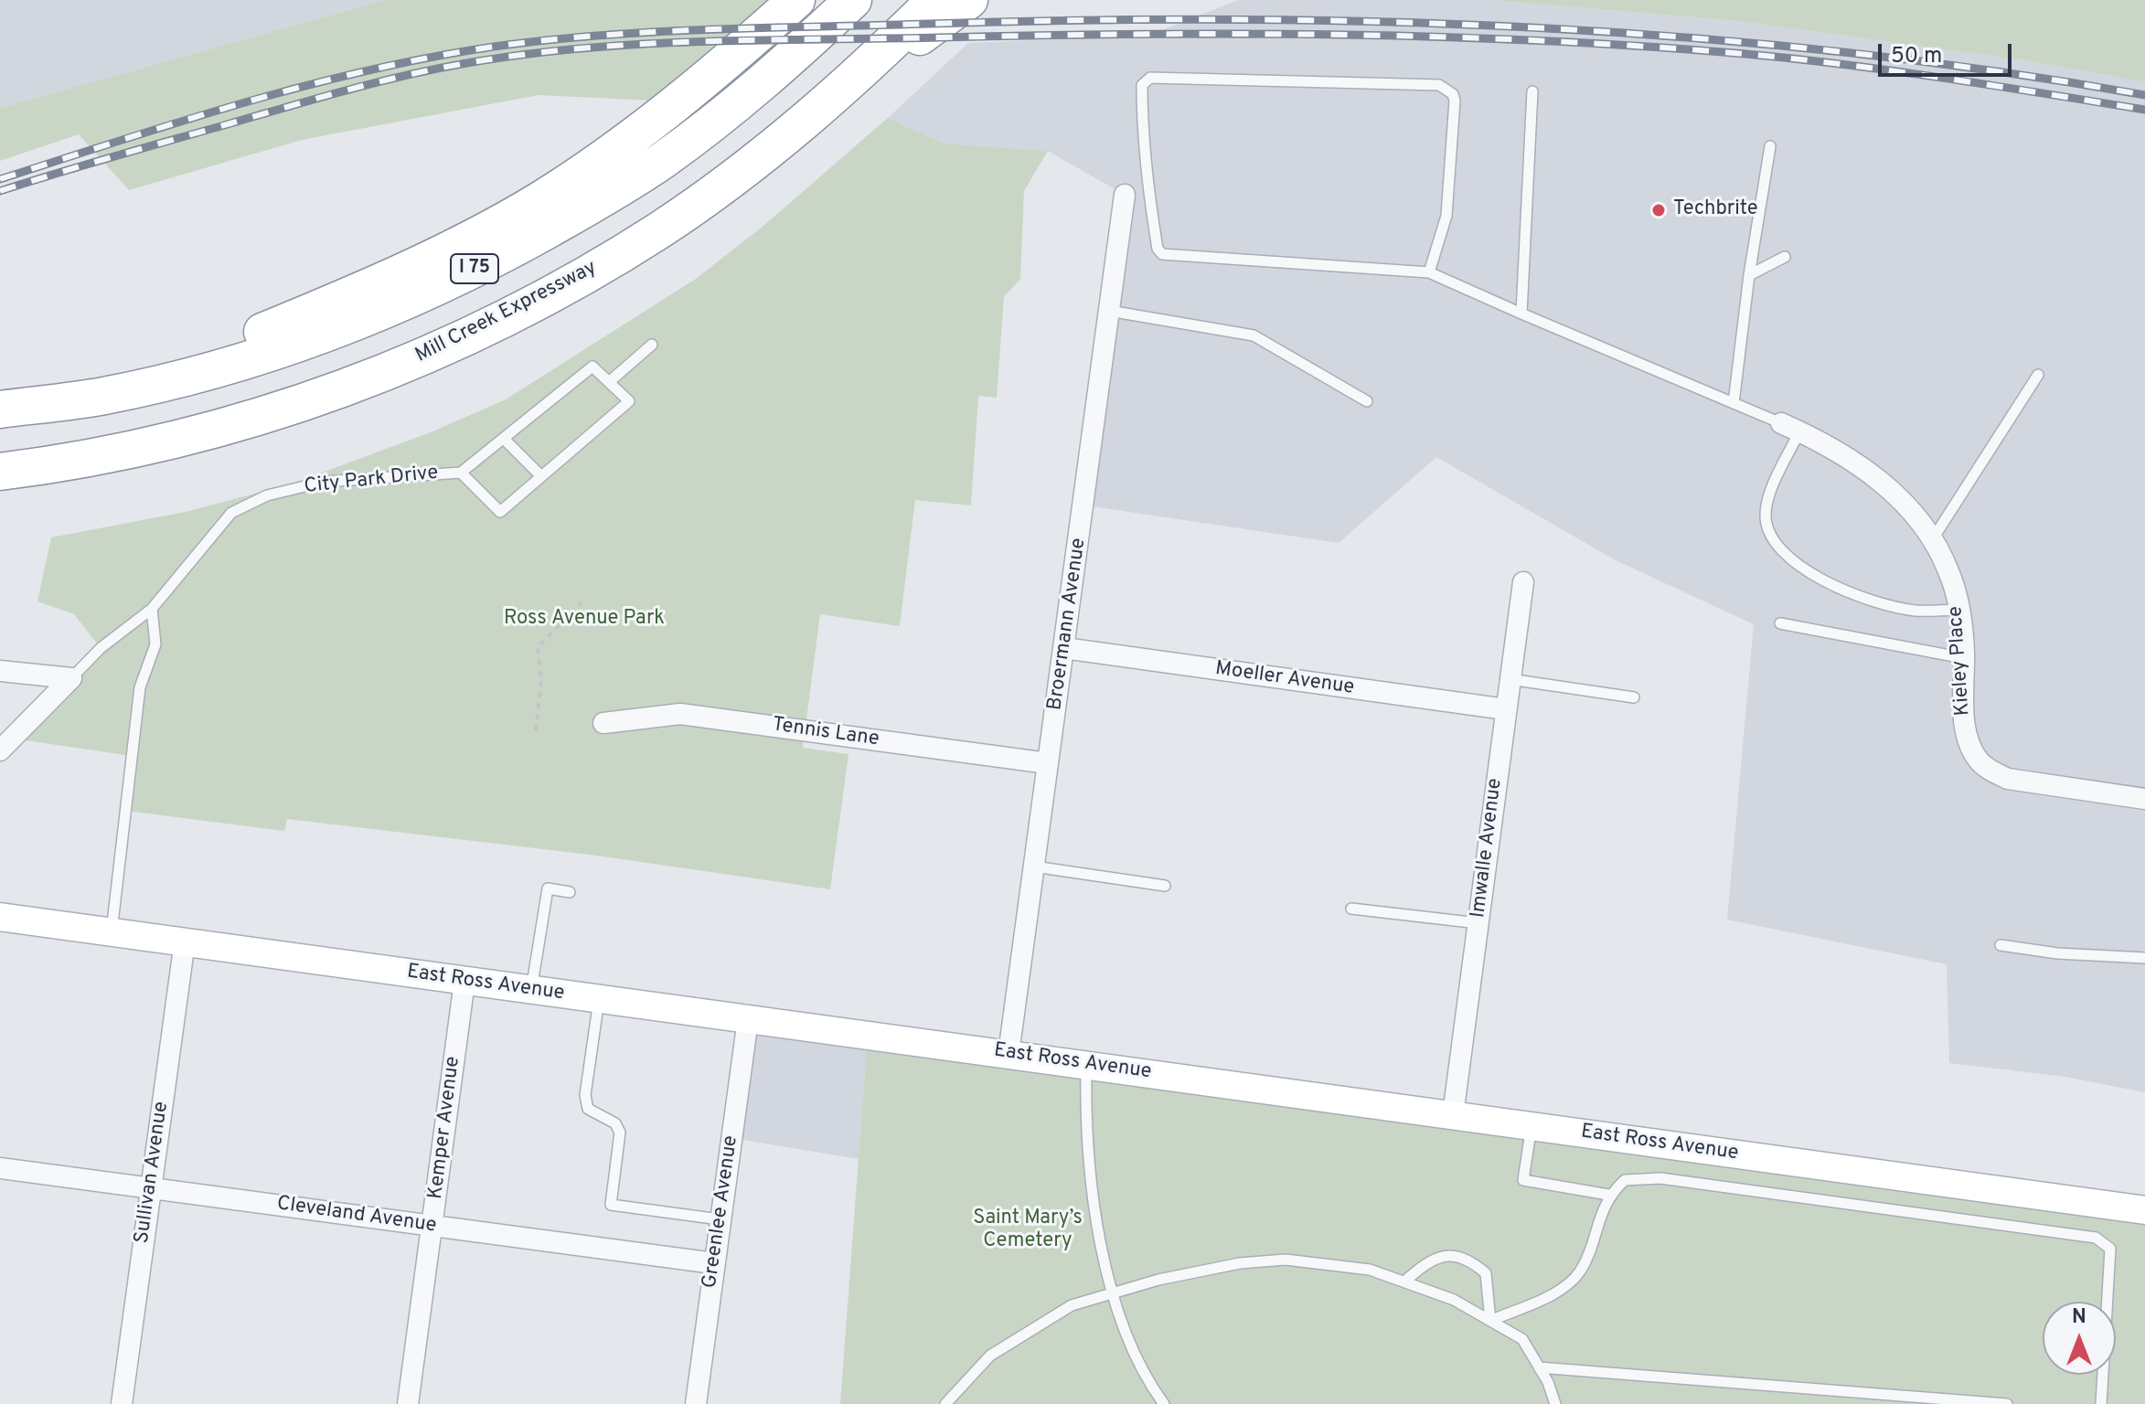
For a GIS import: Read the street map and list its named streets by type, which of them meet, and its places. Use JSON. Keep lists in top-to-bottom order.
{
  "streets": {
    "highway": ["I 75", "Mill Creek Expressway"],
    "street": [
      "City Park Drive",
      "Broermann Avenue",
      "Kieley Place",
      "Moeller Avenue",
      "Tennis Lane",
      "Imwalle Avenue",
      "East Ross Avenue",
      "Kemper Avenue",
      "Sullivan Avenue",
      "Greenlee Avenue",
      "Cleveland Avenue"
    ]
  },
  "crossings": [
    ["Broermann Avenue", "Moeller Avenue"],
    ["Broermann Avenue", "Tennis Lane"],
    ["Broermann Avenue", "East Ross Avenue"],
    ["Moeller Avenue", "Imwalle Avenue"],
    ["Imwalle Avenue", "East Ross Avenue"],
    ["East Ross Avenue", "Kemper Avenue"],
    ["East Ross Avenue", "Sullivan Avenue"],
    ["East Ross Avenue", "Greenlee Avenue"],
    ["Kemper Avenue", "Cleveland Avenue"],
    ["Sullivan Avenue", "Cleveland Avenue"],
    ["Greenlee Avenue", "Cleveland Avenue"]
  ],
  "parks": ["Ross Avenue Park", "Saint Mary’s Cemetery"],
  "places": ["Techbrite"],
  "scale_bar": "50 m",
  "north": "top"
}
